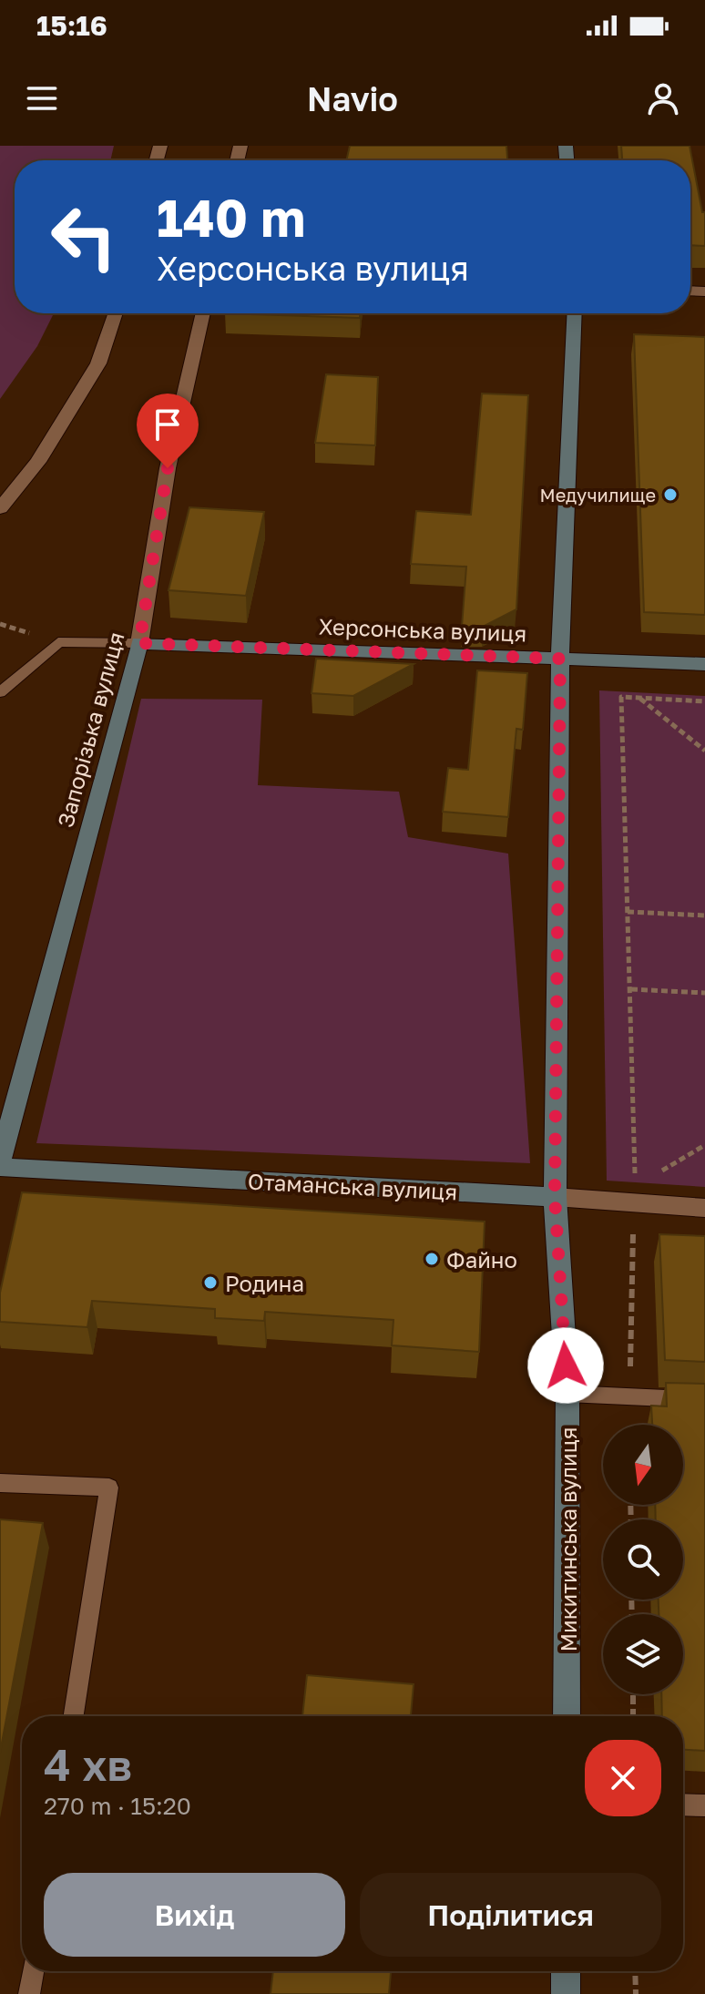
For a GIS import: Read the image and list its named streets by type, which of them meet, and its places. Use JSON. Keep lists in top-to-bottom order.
{
  "streets": {
    "street": [
      "Херсонська вулиця",
      "Запорізька вулиця",
      "Отаманська вулиця",
      "Микитинська вулиця"
    ]
  },
  "crossings": [
    ["Херсонська вулиця", "Запорізька вулиця"],
    ["Херсонська вулиця", "Микитинська вулиця"],
    ["Запорізька вулиця", "Отаманська вулиця"],
    ["Отаманська вулиця", "Микитинська вулиця"]
  ],
  "places": ["Медучилище", "Файно", "Родина"],
  "north": "bottom",
  "page": {
    "status": "15:16",
    "header": "Navio",
    "turn": ["140 m", "Херсонська вулиця"],
    "heading": ["4 хв", "270 m · 15:20"],
    "buttons": ["Вихід", "Поділитися"]
  }
}
